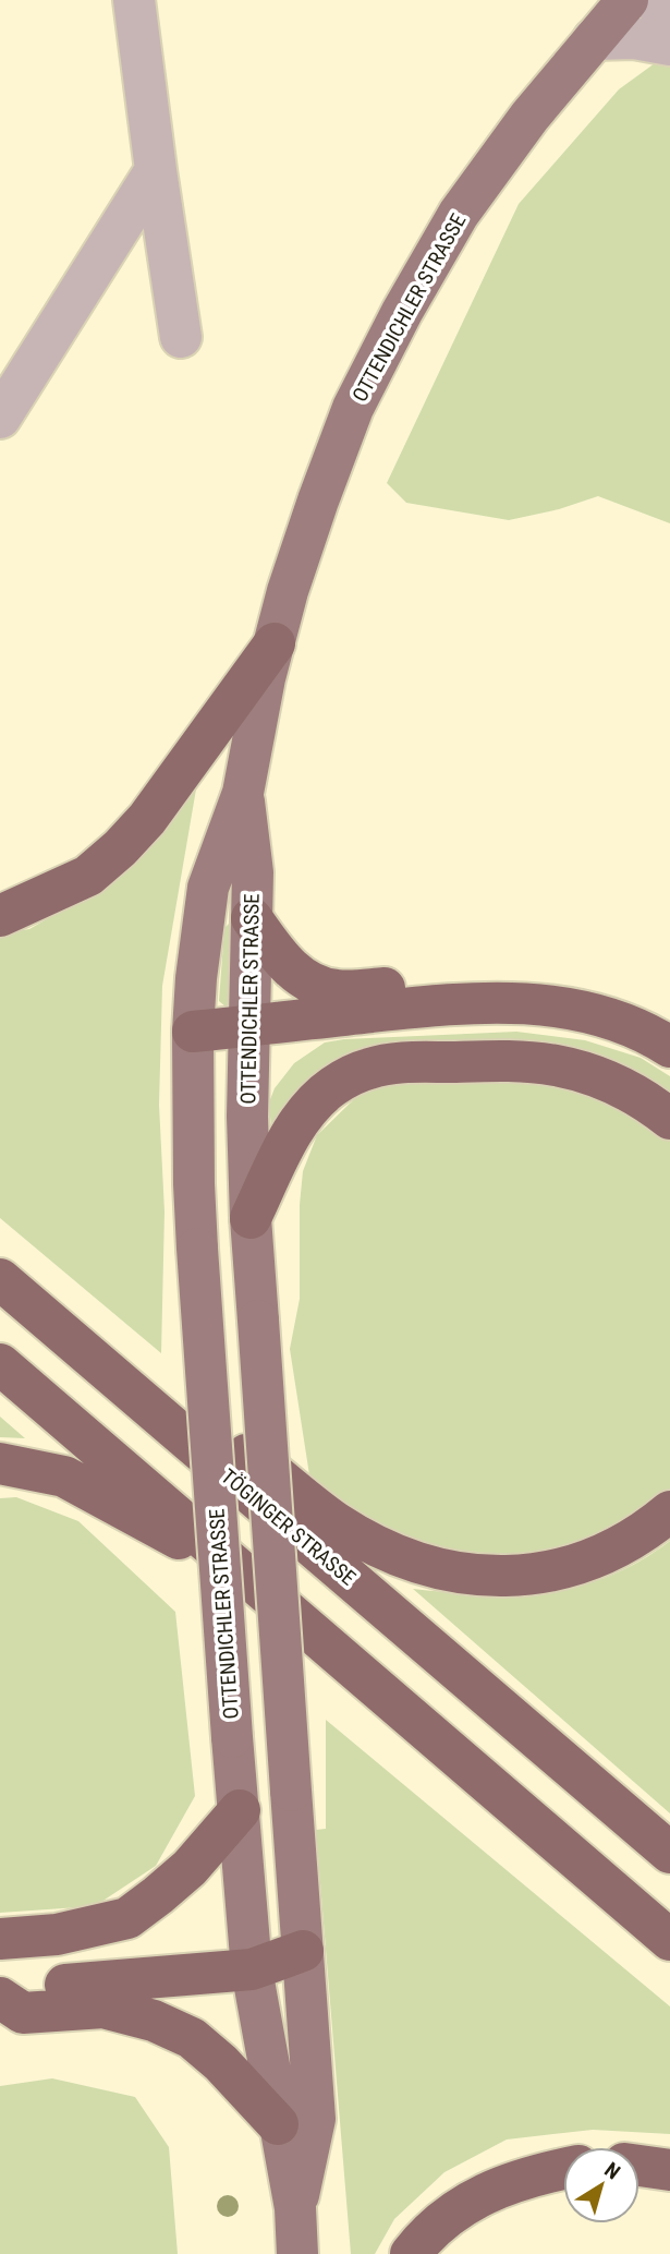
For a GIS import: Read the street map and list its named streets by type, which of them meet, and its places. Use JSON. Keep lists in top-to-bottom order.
{
  "streets": {
    "highway": ["TÖGINGER STRASSE"],
    "main road": ["OTTENDICHLER STRASSE"]
  },
  "north": "top right"
}
